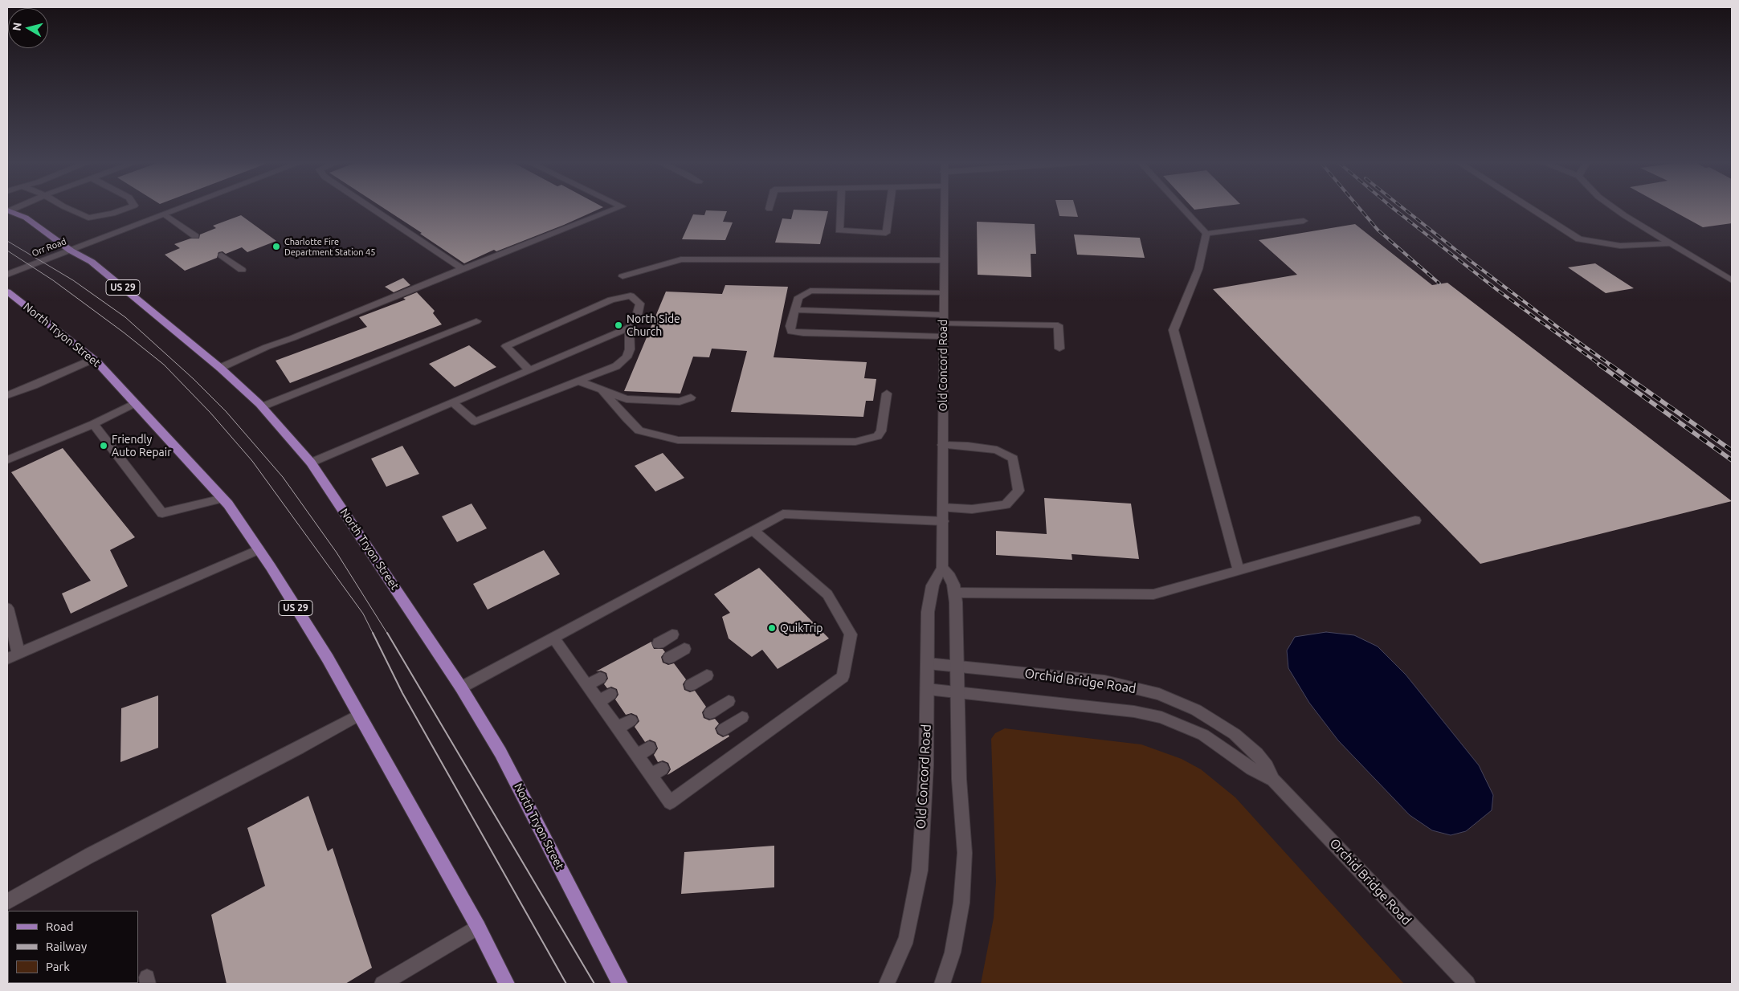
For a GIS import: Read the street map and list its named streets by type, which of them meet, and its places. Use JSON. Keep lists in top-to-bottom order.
{
  "streets": {
    "main road": ["US 29", "North Tryon Street"],
    "street": ["Orr Road", "Old Concord Road", "Orchid Bridge Road"]
  },
  "crossings": [
    ["Orr Road", "North Tryon Street"],
    ["Old Concord Road", "Orchid Bridge Road"]
  ],
  "places": [
    "Charlotte Fire Department Station 45",
    "North Side Church",
    "Friendly Auto Repair",
    "QuikTrip"
  ],
  "legend": ["Road", "Railway", "Park"],
  "north": "left"
}
